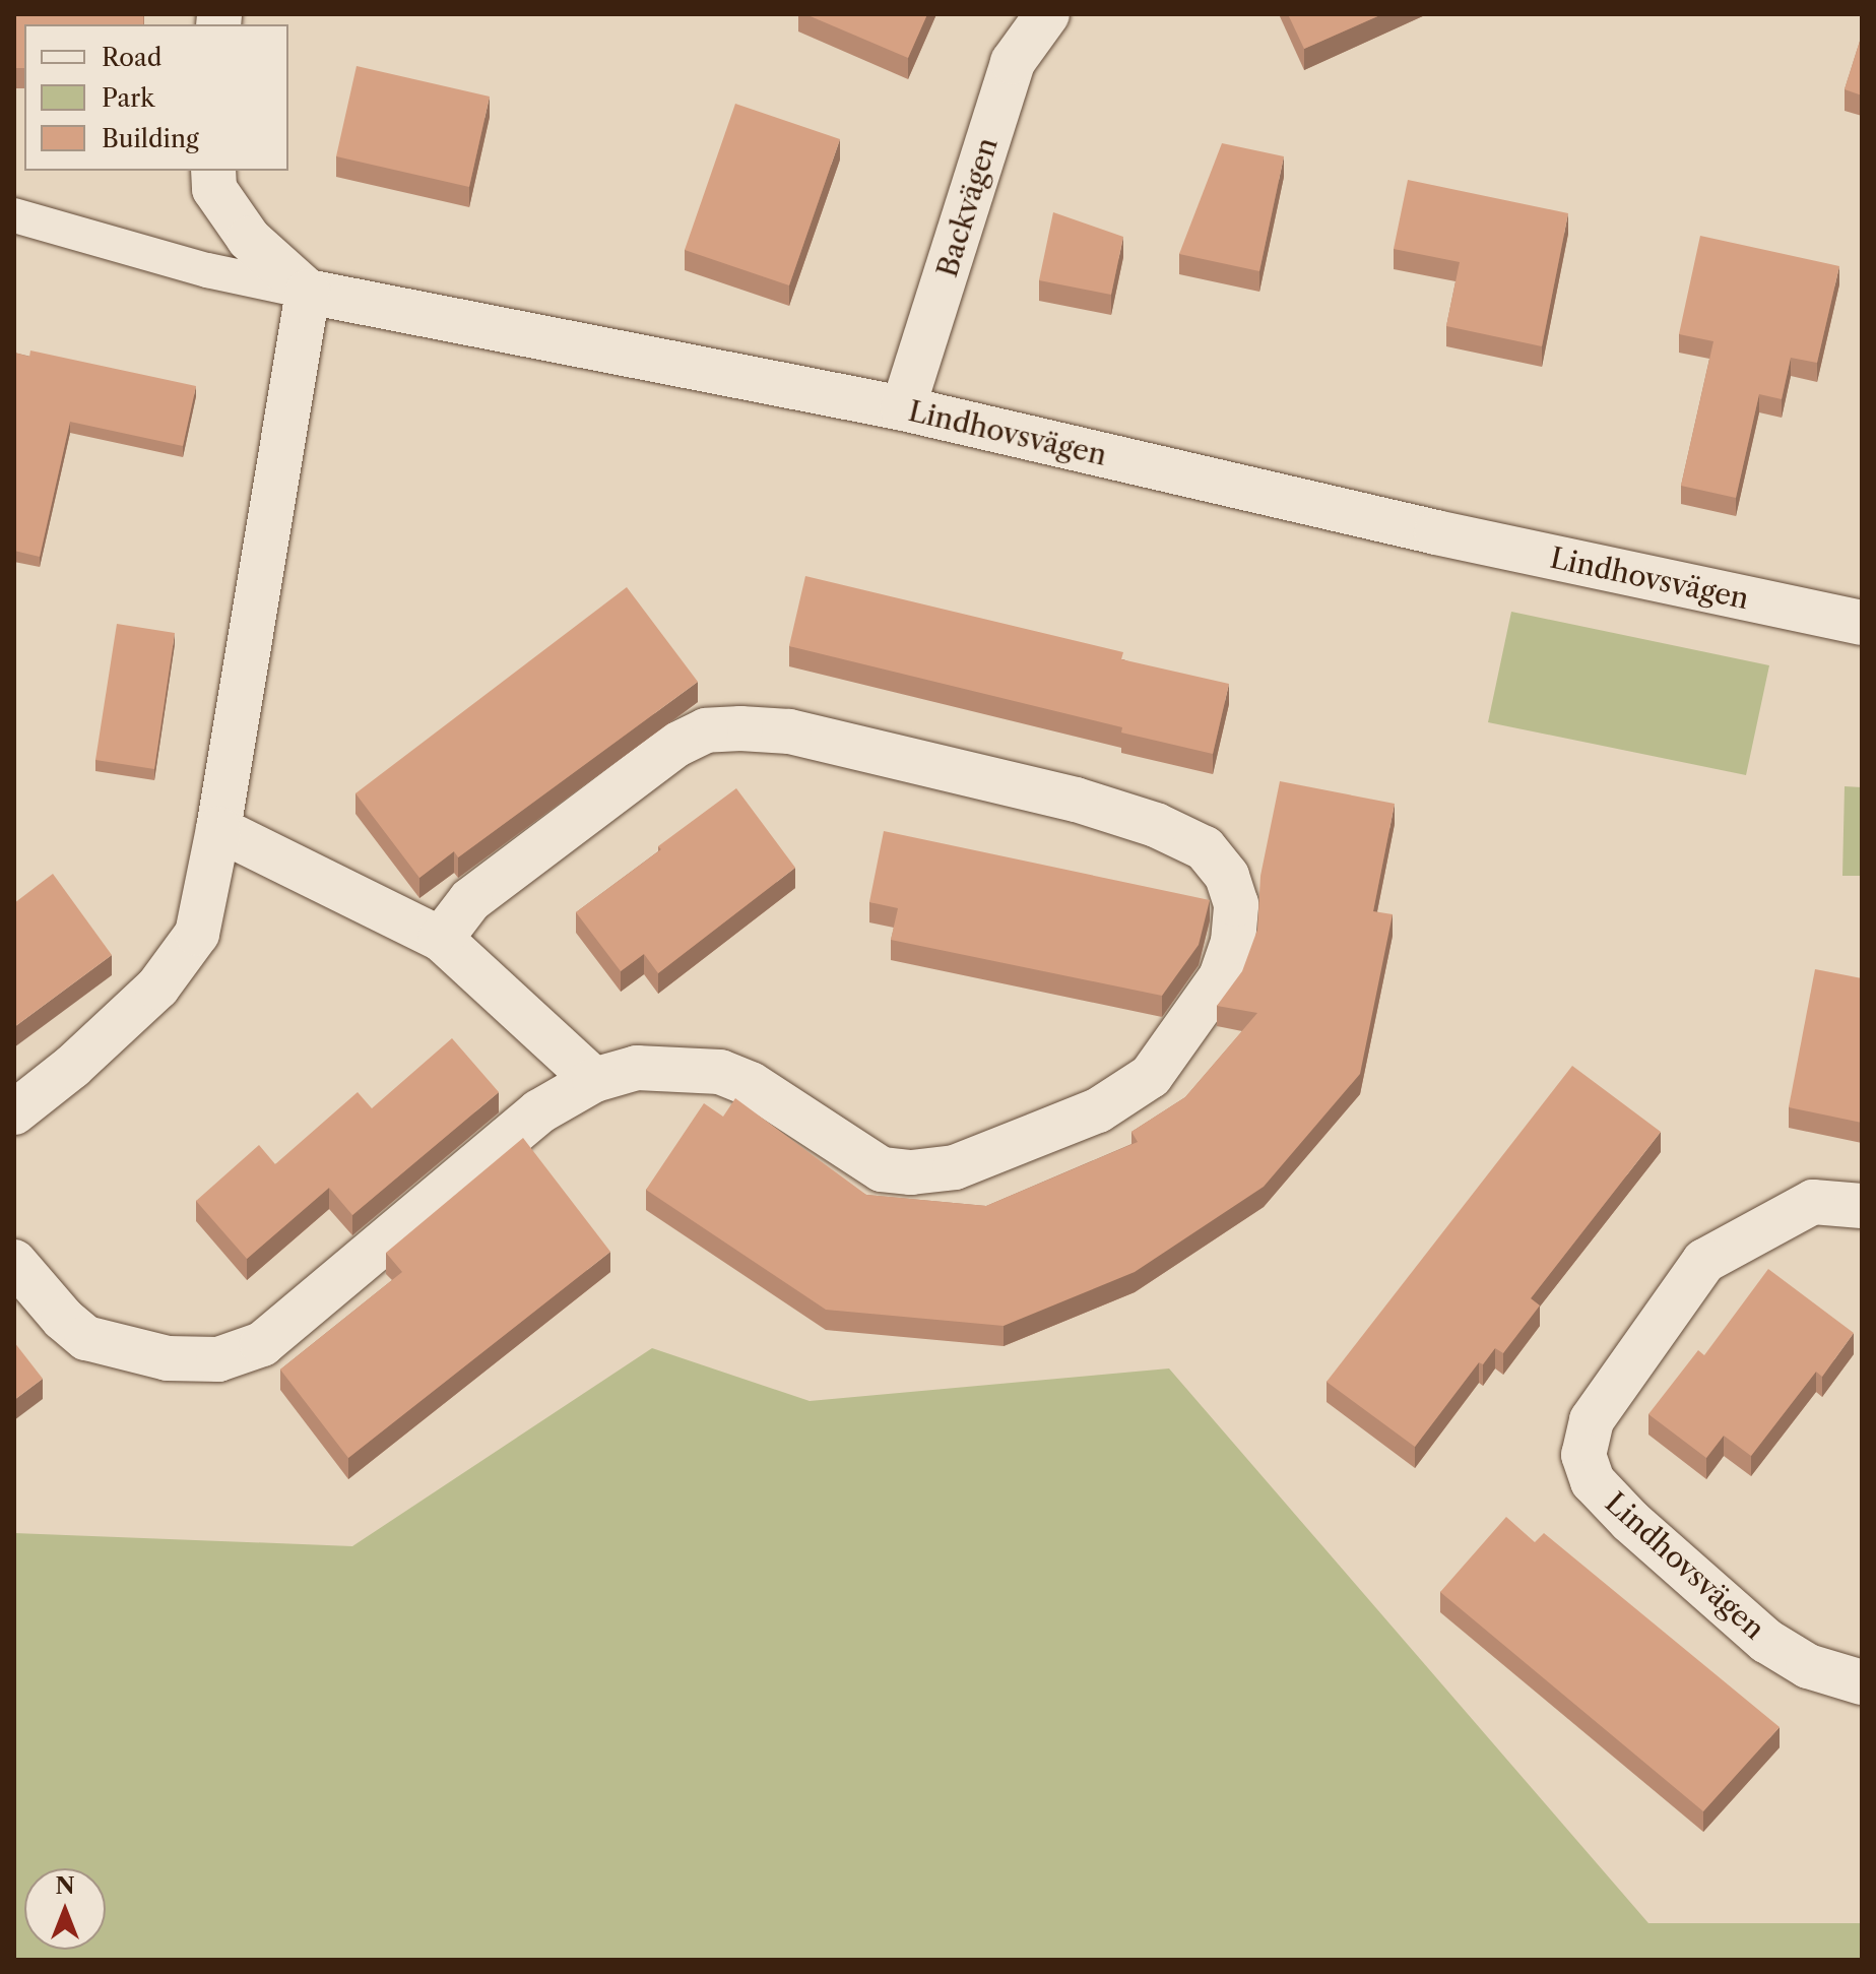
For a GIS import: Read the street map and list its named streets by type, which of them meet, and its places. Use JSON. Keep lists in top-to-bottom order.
{
  "streets": {
    "street": ["Backvägen", "Lindhovsvägen"]
  },
  "crossings": [
    ["Backvägen", "Lindhovsvägen"]
  ],
  "legend": ["Road", "Park", "Building"],
  "north": "top"
}
